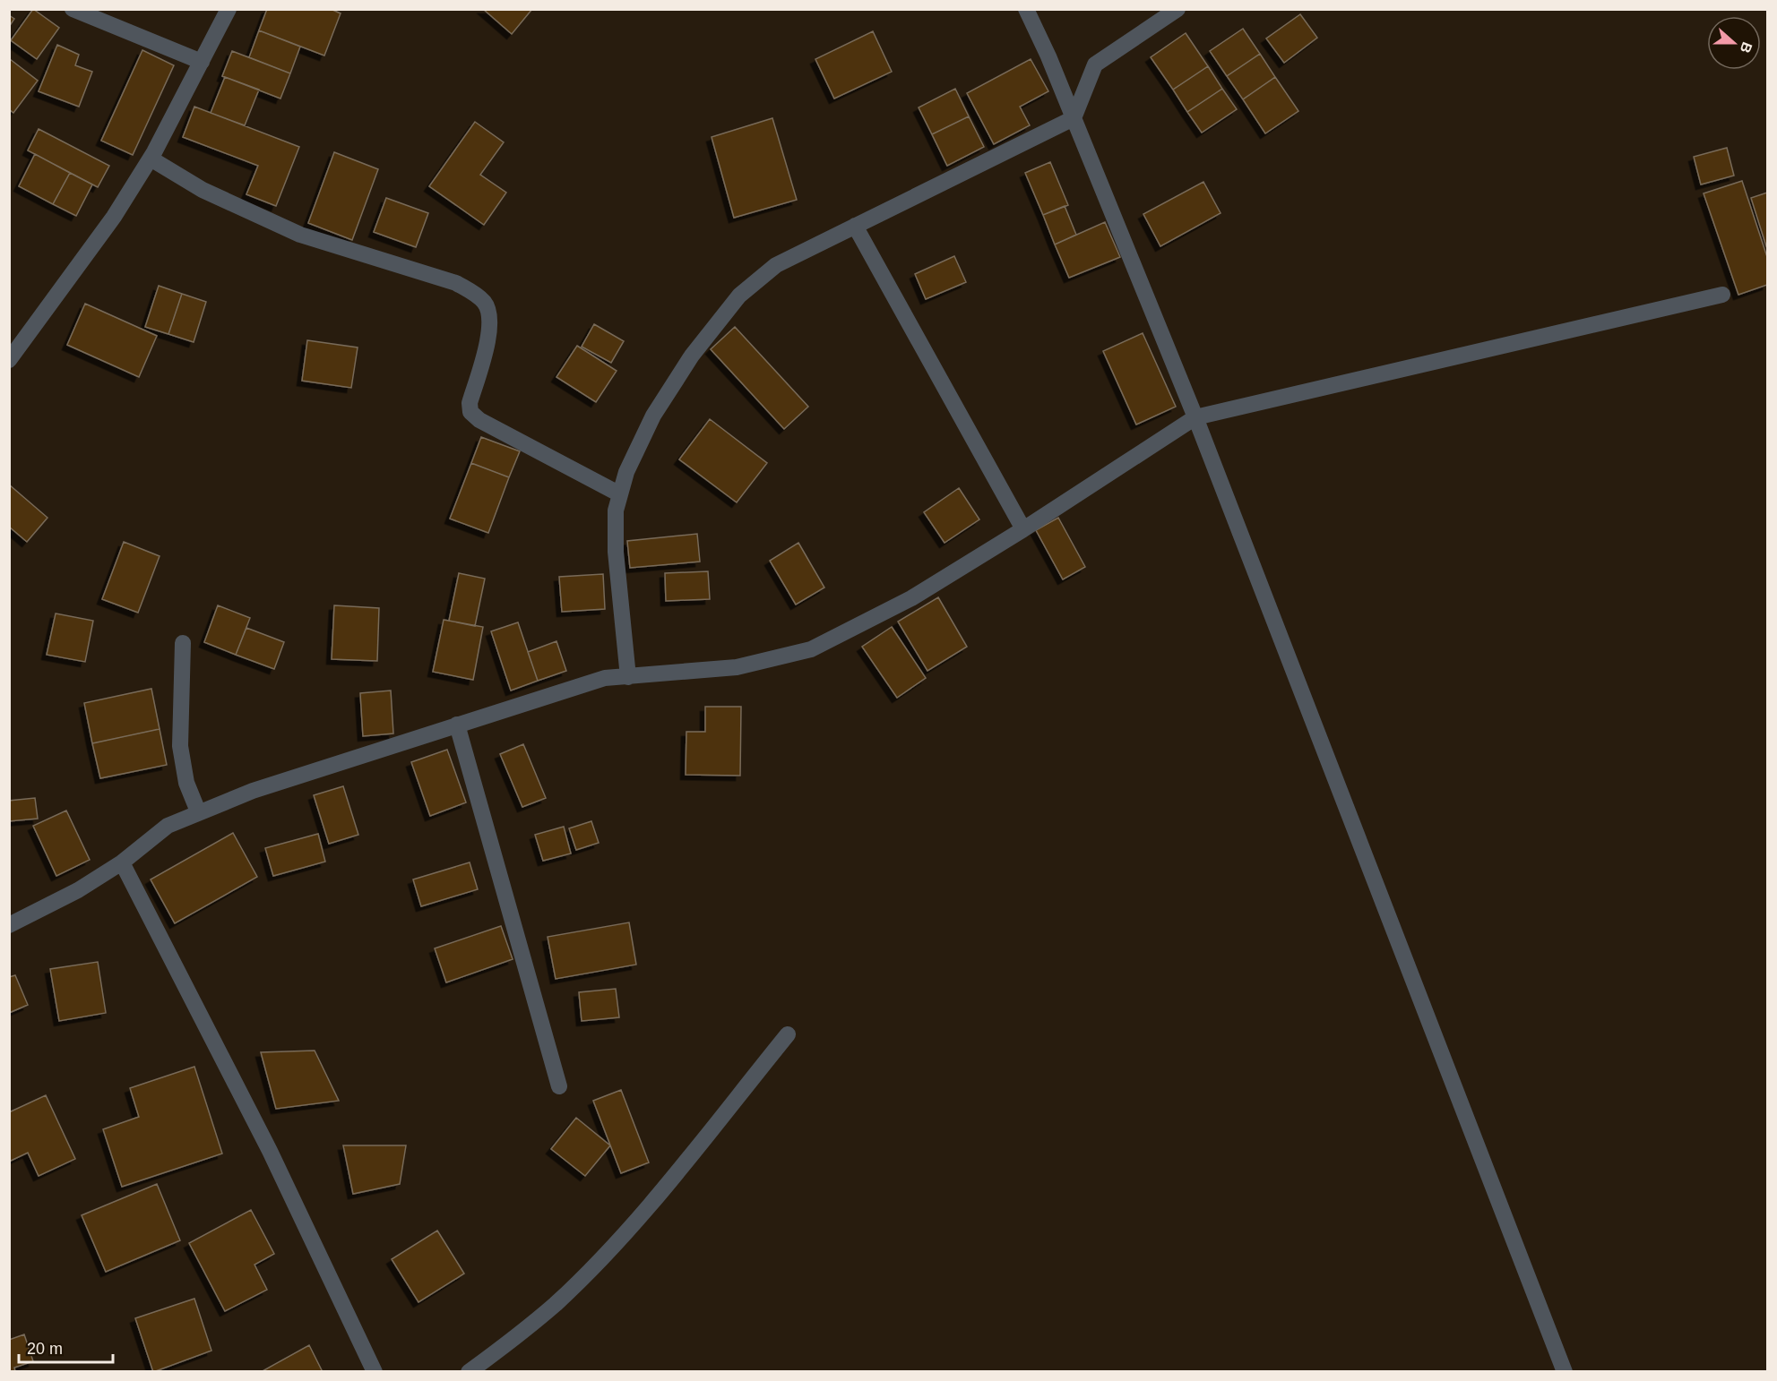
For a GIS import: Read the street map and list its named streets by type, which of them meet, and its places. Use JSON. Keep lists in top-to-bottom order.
{
  "scale_bar": "20 m",
  "north": "right"
}
